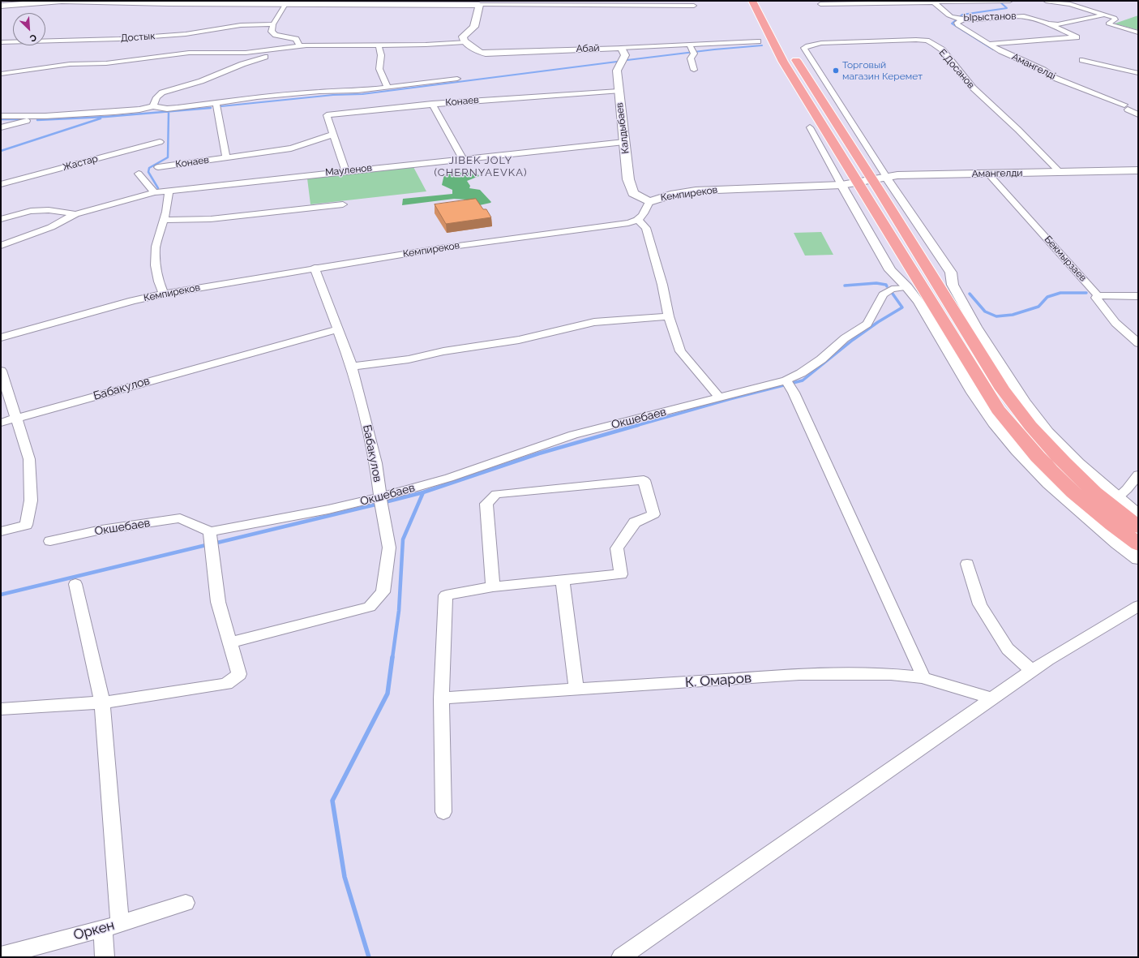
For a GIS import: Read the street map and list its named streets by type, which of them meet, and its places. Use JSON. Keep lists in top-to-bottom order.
{
  "streets": {
    "main road": [
      "Абай",
      "Калдыбаев",
      "Амангелди",
      "Кемпиреков"
    ],
    "street": [
      "Ырыстанов",
      "Достык",
      "Амангелді",
      "Е.Досанов",
      "Конаев",
      "Жастар",
      "Мауленов",
      "Бекмырзаев",
      "Бабакулов",
      "Окшебаев",
      "К. Омаров",
      "Оркен"
    ]
  },
  "crossings": [
    ["Ырыстанов", "Амангелді"],
    ["Абай", "Калдыбаев"],
    ["Е.Досанов", "Амангелди"],
    ["Конаев", "Калдыбаев"],
    ["Конаев", "Мауленов"],
    ["Калдыбаев", "Мауленов"],
    ["Калдыбаев", "Кемпиреков"],
    ["Амангелди", "Кемпиреков"],
    ["Амангелди", "Бекмырзаев"],
    ["Кемпиреков", "Бабакулов"],
    ["Бабакулов", "Окшебаев"]
  ],
  "districts": ["JIBEK JOLY (CHERNYAEVKA)"],
  "places": ["Торговый магазин Керемет"],
  "north": "bottom right"
}
